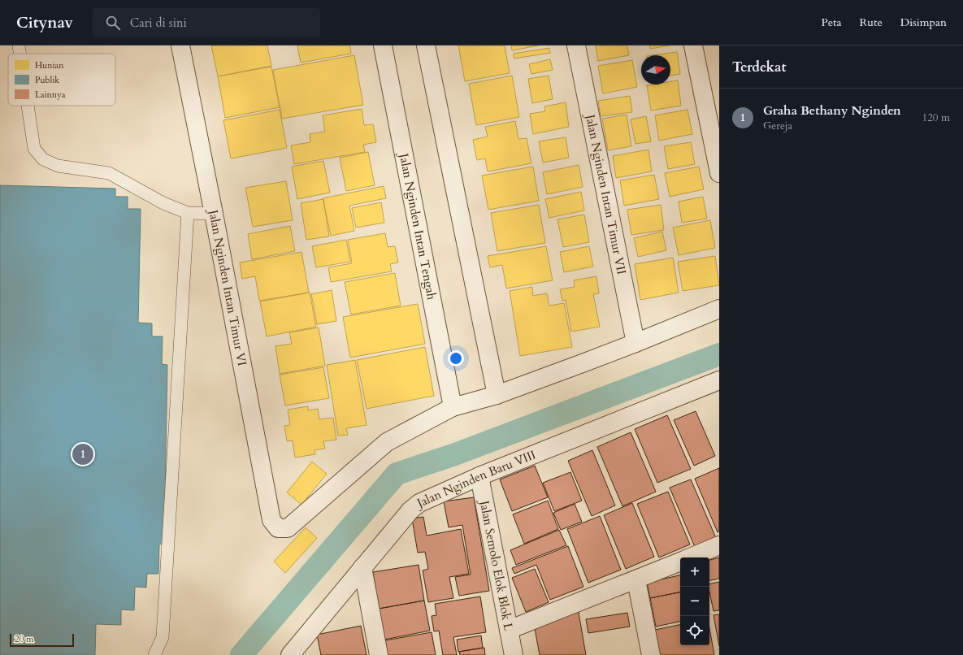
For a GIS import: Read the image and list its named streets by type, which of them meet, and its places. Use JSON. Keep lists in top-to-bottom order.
{
  "streets": {
    "street": [
      "Jalan Nginden Intan Timur VII",
      "Jalan Nginden Intan Tengah",
      "Jalan Nginden Intan Timur VI",
      "Jalan Nginden Baru VIII",
      "Jalan Semolo Elok Blok L"
    ]
  },
  "crossings": [
    ["Jalan Nginden Intan Tengah", "Jalan Nginden Intan Timur VI"],
    ["Jalan Nginden Baru VIII", "Jalan Semolo Elok Blok L"]
  ],
  "legend": ["Hunian", "Publik", "Lainnya"],
  "scale_bar": "20 m",
  "north": "right",
  "page": {
    "header": "Citynav",
    "search": "Cari di sini",
    "nav": ["Peta", "Rute", "Disimpan"],
    "heading": "Terdekat",
    "list": [
      {
        "mark": "1",
        "name": "Graha Bethany Nginden",
        "note": "Gereja",
        "value": "120 m"
      }
    ],
    "pins": "1",
    "map_buttons": ["+", "−"],
    "scale": "20 m"
  }
}
